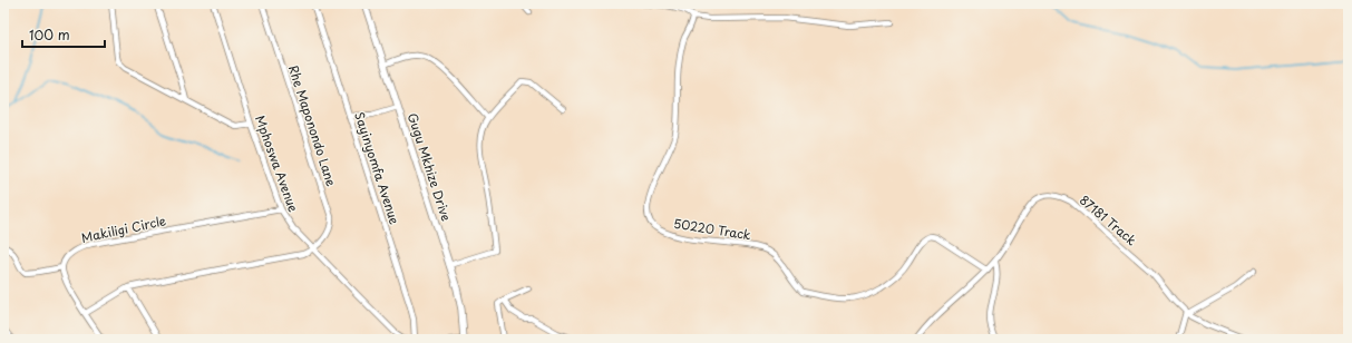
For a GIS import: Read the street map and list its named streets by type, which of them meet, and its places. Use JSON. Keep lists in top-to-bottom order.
{
  "streets": {
    "street": [
      "Rhe Maponondo Lane",
      "Mphoswa Avenue",
      "Gugu Mkhize Drive",
      "Sayinyomfa Avenue",
      "87181 Track",
      "Makiligi Circle",
      "50220 Track"
    ]
  },
  "crossings": [
    ["Rhe Maponondo Lane", "Mphoswa Avenue"],
    ["Mphoswa Avenue", "Makiligi Circle"],
    ["87181 Track", "50220 Track"]
  ],
  "scale_bar": "100 m"
}
